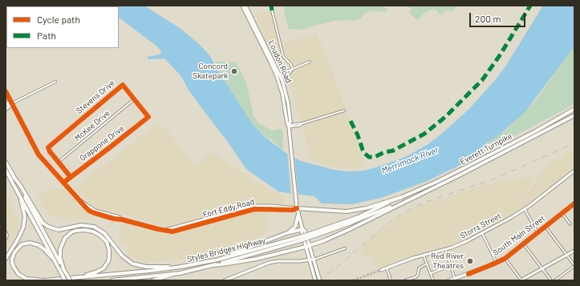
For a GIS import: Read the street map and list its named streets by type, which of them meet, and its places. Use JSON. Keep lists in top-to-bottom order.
{
  "streets": {
    "highway": ["Everett Turnpike", "Styles Bridges Highway"],
    "main road": ["Loudon Road", "South Main Street"],
    "street": [
      "Stevens Drive",
      "McKee Drive",
      "Grappone Drive",
      "Fort Eddy Road",
      "Storrs Street"
    ]
  },
  "crossings": [
    ["Loudon Road", "Fort Eddy Road"],
    ["Stevens Drive", "McKee Drive"],
    ["Stevens Drive", "Grappone Drive"],
    ["Grappone Drive", "Fort Eddy Road"],
    ["Everett Turnpike", "Styles Bridges Highway"]
  ],
  "water": ["Merrimack River"],
  "places": ["Concord Skatepark", "Red River Theatres"],
  "legend": ["Cycle path", "Path"],
  "scale_bar": "200 m"
}
